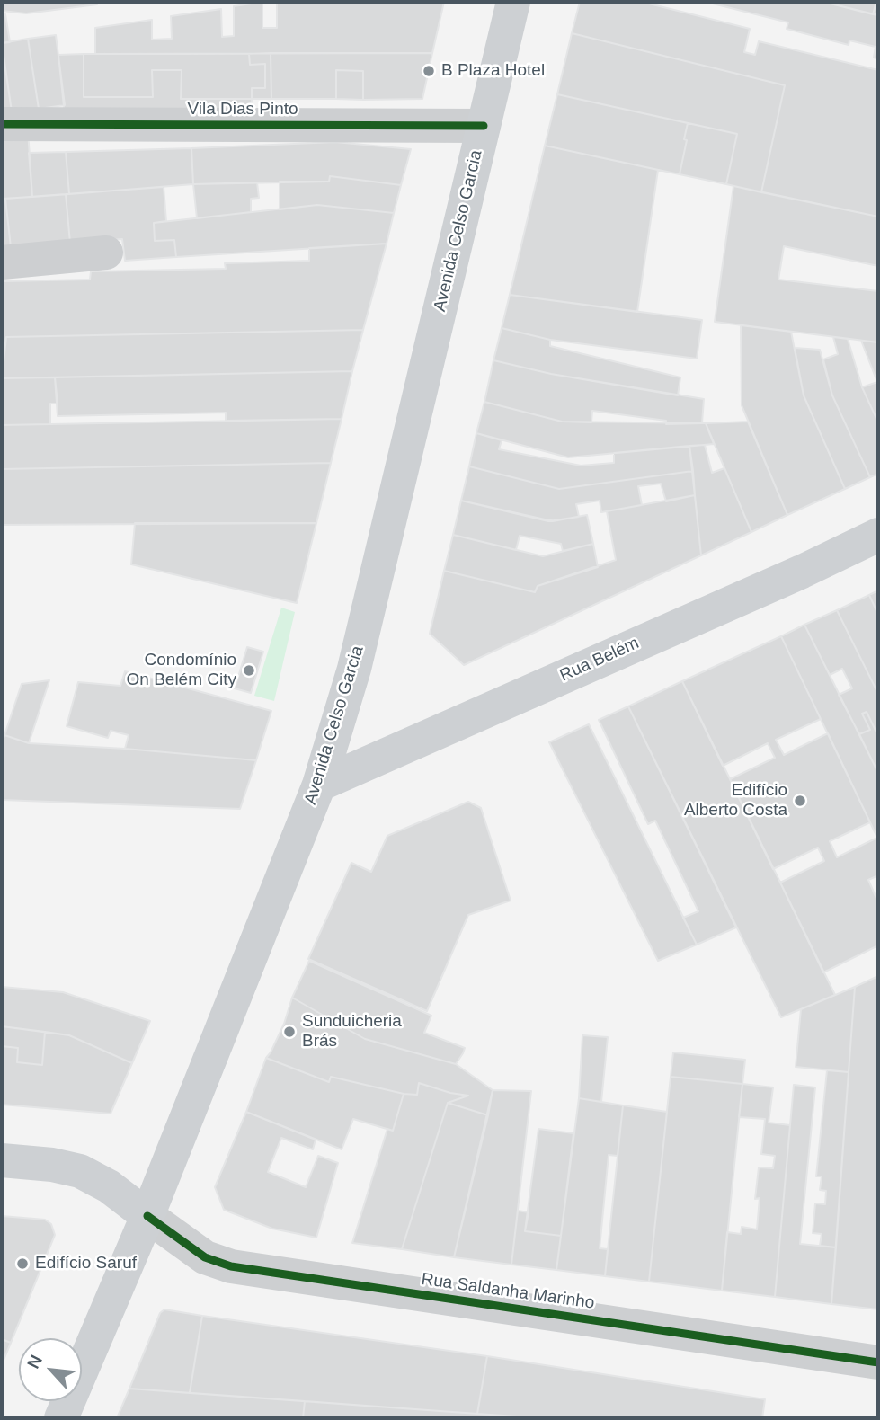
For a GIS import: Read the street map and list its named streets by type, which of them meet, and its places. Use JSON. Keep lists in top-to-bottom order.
{
  "streets": {
    "main road": ["Avenida Celso Garcia", "Rua Belém"],
    "street": ["Vila Dias Pinto", "Rua Saldanha Marinho"]
  },
  "crossings": [
    ["Vila Dias Pinto", "Avenida Celso Garcia"],
    ["Avenida Celso Garcia", "Rua Belém"],
    ["Avenida Celso Garcia", "Rua Saldanha Marinho"]
  ],
  "places": [
    "B Plaza Hotel",
    "Condomínio On Belém City",
    "Edifício Alberto Costa",
    "Sunduicheria Brás",
    "Edifício Saruf"
  ],
  "north": "top left"
}
